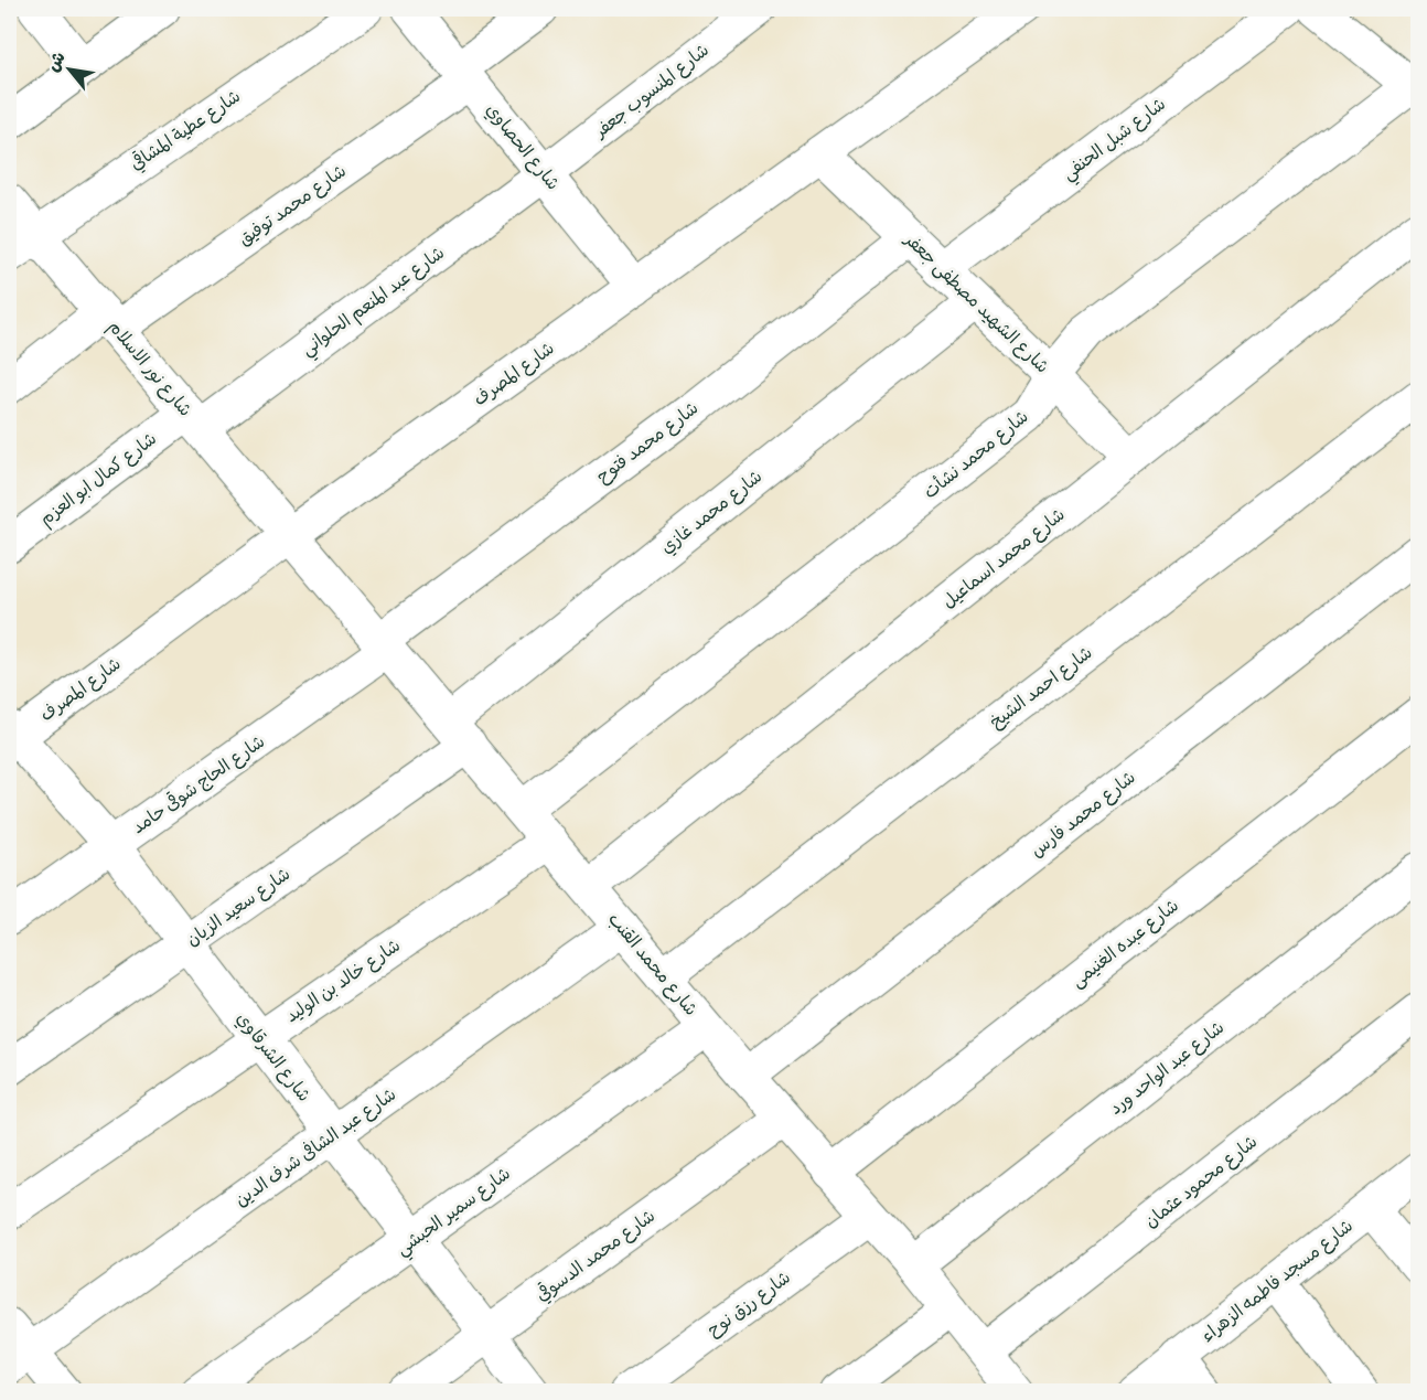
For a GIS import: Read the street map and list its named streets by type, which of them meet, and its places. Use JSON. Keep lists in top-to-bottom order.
{
  "streets": {
    "street": [
      "شارع المنسوب جعفر",
      "شارع عطية المشاقي",
      "شارع شبل الحنفي",
      "شارع الحصاوي",
      "شارع محمد توفيق",
      "شارع عبد المنعم الحلواني",
      "شارع الشهيد مصطفى جعفر",
      "شارع نور الاسلام",
      "شارع المصرف",
      "شارع محمد فتوح",
      "شارع محمد نشأت",
      "شارع كمال ابو العزم",
      "شارع محمد غازي",
      "شارع محمد اسماعيل",
      "شارع احمد الشيخ",
      "شارع الحاج شوقى حامد",
      "شارع محمد فارس",
      "شارع سعيد الزيان",
      "شارع عبده الغنيمى",
      "شارع محمد القنب",
      "شارع خالد بن الوليد",
      "شارع الشرقاوي",
      "شارع عبد الواحد ورد",
      "شارع عبد الشافى شرف الدين",
      "شارع محمود عثمان",
      "شارع سمير الحبشي",
      "شارع محمد الدسوقي",
      "شارع مسجد فاطمه الزهراء",
      "شارع رزق نوح"
    ]
  },
  "crossings": [
    ["شارع المنسوب جعفر", "شارع الحصاوي"],
    ["شارع المنسوب جعفر", "شارع عبد المنعم الحلواني"],
    ["شارع عطية المشاقي", "شارع نور الاسلام"],
    ["شارع شبل الحنفي", "شارع الشهيد مصطفى جعفر"],
    ["شارع الحصاوي", "شارع محمد توفيق"],
    ["شارع الحصاوي", "شارع عبد المنعم الحلواني"],
    ["شارع الحصاوي", "شارع المصرف"],
    ["شارع محمد توفيق", "شارع نور الاسلام"],
    ["شارع عبد المنعم الحلواني", "شارع نور الاسلام"],
    ["شارع عبد المنعم الحلواني", "شارع كمال ابو العزم"],
    ["شارع الشهيد مصطفى جعفر", "شارع المصرف"],
    ["شارع الشهيد مصطفى جعفر", "شارع محمد فتوح"],
    ["شارع الشهيد مصطفى جعفر", "شارع محمد نشأت"],
    ["شارع الشهيد مصطفى جعفر", "شارع محمد غازي"],
    ["شارع الشهيد مصطفى جعفر", "شارع محمد اسماعيل"],
    ["شارع نور الاسلام", "شارع المصرف"],
    ["شارع نور الاسلام", "شارع كمال ابو العزم"],
    ["شارع نور الاسلام", "شارع محمد القنب"],
    ["شارع المصرف", "شارع محمد القنب"],
    ["شارع المصرف", "شارع الشرقاوي"],
    ["شارع محمد فتوح", "شارع الحاج شوقى حامد"],
    ["شارع محمد فتوح", "شارع محمد القنب"],
    ["شارع محمد نشأت", "شارع محمد القنب"],
    ["شارع محمد غازي", "شارع سعيد الزيان"],
    ["شارع محمد غازي", "شارع محمد القنب"],
    ["شارع محمد اسماعيل", "شارع محمد القنب"],
    ["شارع احمد الشيخ", "شارع محمد القنب"],
    ["شارع الحاج شوقى حامد", "شارع محمد القنب"],
    ["شارع الحاج شوقى حامد", "شارع الشرقاوي"],
    ["شارع محمد فارس", "شارع محمد القنب"],
    ["شارع سعيد الزيان", "شارع محمد القنب"],
    ["شارع سعيد الزيان", "شارع الشرقاوي"],
    ["شارع عبده الغنيمى", "شارع محمد القنب"],
    ["شارع محمد القنب", "شارع خالد بن الوليد"],
    ["شارع محمد القنب", "شارع عبد الواحد ورد"],
    ["شارع محمد القنب", "شارع عبد الشافى شرف الدين"],
    ["شارع محمد القنب", "شارع محمود عثمان"],
    ["شارع محمد القنب", "شارع سمير الحبشي"],
    ["شارع محمد القنب", "شارع محمد الدسوقي"],
    ["شارع محمد القنب", "شارع رزق نوح"],
    ["شارع خالد بن الوليد", "شارع الشرقاوي"],
    ["شارع الشرقاوي", "شارع عبد الشافى شرف الدين"],
    ["شارع الشرقاوي", "شارع سمير الحبشي"],
    ["شارع الشرقاوي", "شارع محمد الدسوقي"]
  ],
  "north": "top left"
}
